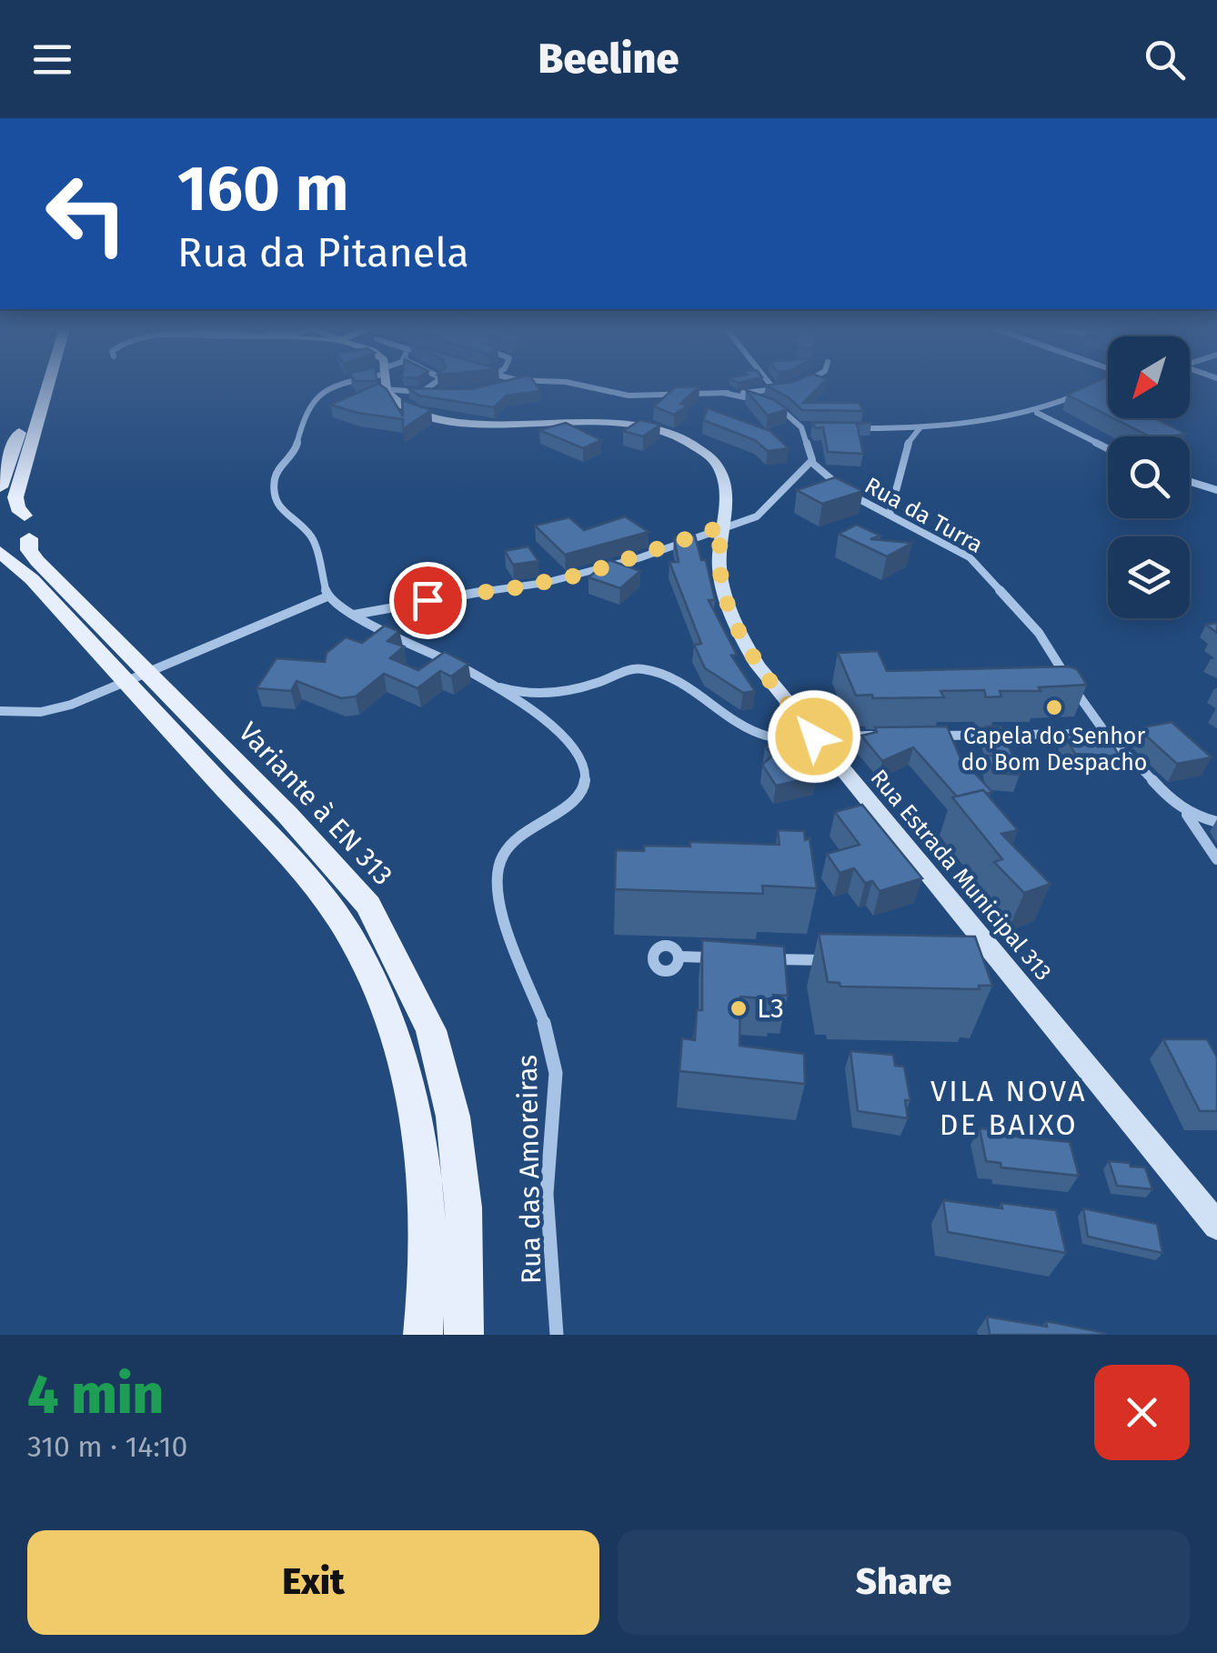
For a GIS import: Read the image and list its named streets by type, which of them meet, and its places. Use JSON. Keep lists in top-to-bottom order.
{
  "streets": {
    "main road": ["Variante à EN 313", "Rua Estrada Municipal 313"],
    "street": ["Rua da Turra", "Rua das Amoreiras"]
  },
  "districts": ["VILA NOVA DE BAIXO"],
  "places": ["Capela do Senhor do Bom Despacho", "L3"],
  "north": "bottom left",
  "page": {
    "header": "Beeline",
    "turn": ["160 m", "Rua da Pitanela"],
    "heading": ["4 min", "310 m · 14:10"],
    "buttons": ["Exit", "Share"]
  }
}
